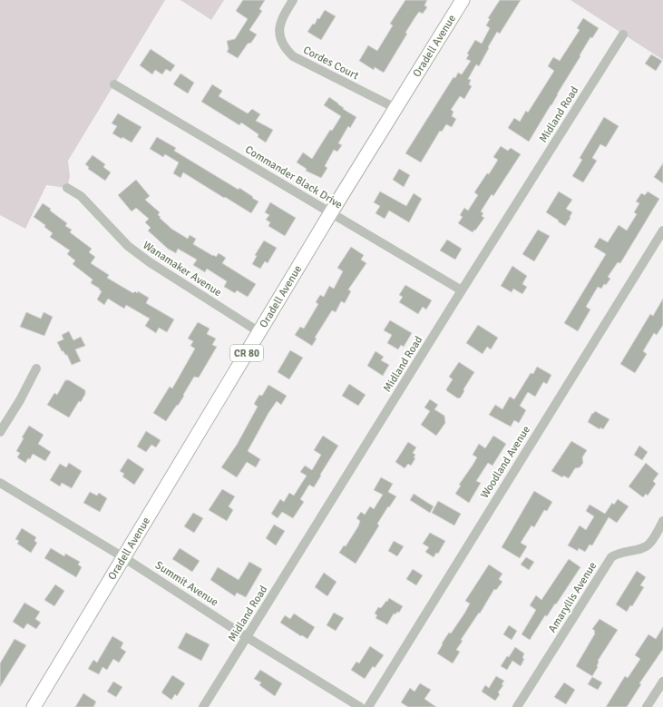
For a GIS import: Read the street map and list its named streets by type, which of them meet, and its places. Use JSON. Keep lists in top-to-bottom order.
{
  "streets": {
    "main road": ["Oradell Avenue", "CR 80"],
    "street": [
      "Cordes Court",
      "Midland Road",
      "Commander Black Drive",
      "Wanamaker Avenue",
      "Woodland Avenue",
      "Summit Avenue",
      "Amaryllis Avenue"
    ]
  },
  "crossings": [
    ["Oradell Avenue", "Cordes Court"],
    ["Oradell Avenue", "Commander Black Drive"],
    ["Oradell Avenue", "Wanamaker Avenue"],
    ["Oradell Avenue", "Summit Avenue"],
    ["Midland Road", "Commander Black Drive"],
    ["Midland Road", "Summit Avenue"]
  ]
}
